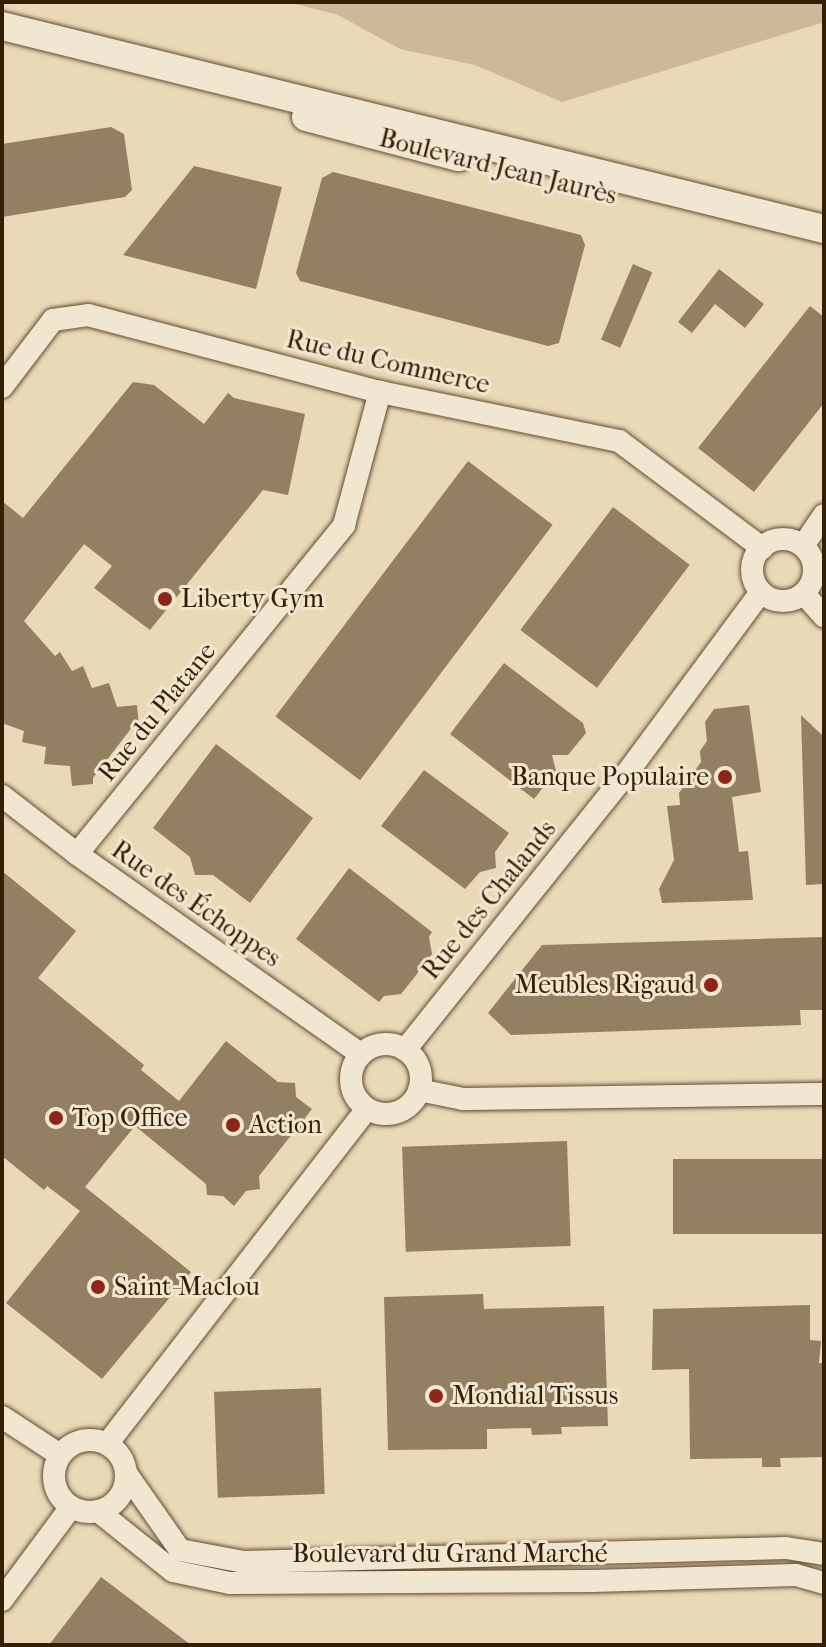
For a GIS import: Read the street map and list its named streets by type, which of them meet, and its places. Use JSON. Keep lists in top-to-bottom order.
{
  "streets": {
    "street": [
      "Boulevard Jean Jaurès",
      "Rue du Commerce",
      "Rue du Platane",
      "Rue des Chalands",
      "Rue des Échoppes",
      "Boulevard du Grand Marché"
    ]
  },
  "crossings": [
    ["Rue du Commerce", "Rue du Platane"],
    ["Rue du Commerce", "Rue des Chalands"],
    ["Rue du Platane", "Rue des Échoppes"],
    ["Rue des Chalands", "Rue des Échoppes"]
  ],
  "places": [
    "Liberty Gym",
    "Banque Populaire",
    "Meubles Rigaud",
    "Top Office",
    "Action",
    "Saint-Maclou",
    "Mondial Tissus"
  ]
}
